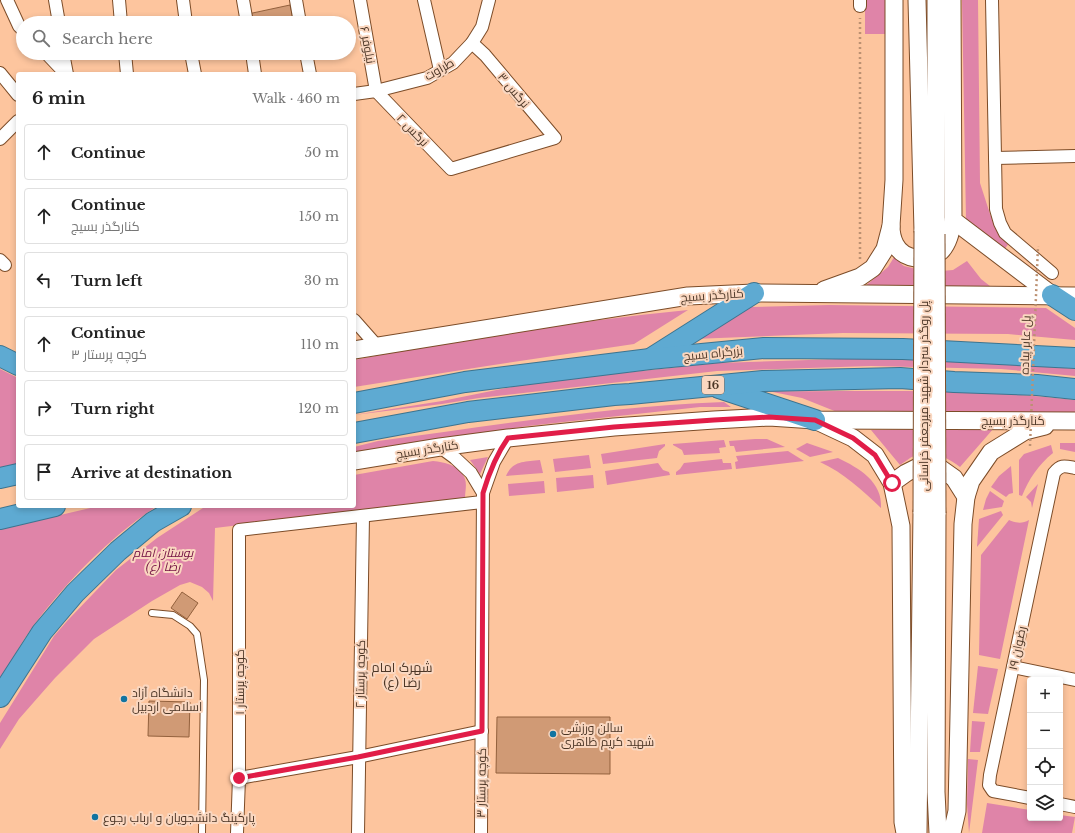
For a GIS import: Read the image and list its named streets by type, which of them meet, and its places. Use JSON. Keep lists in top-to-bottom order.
{
  "streets": {
    "highway": ["بزرگراه بسیج", "16"],
    "main road": ["کنارگذر بسیج", "پل روگذر سردار شهید میرجعفر خراسانی"],
    "street": [
      "نیلوفر ۶",
      "طراوت",
      "نرگس ۳",
      "نرگس ۲",
      "رضوان ۱۹",
      "کوچه پرستار ۲",
      "کوچه پرستار ۱",
      "کوچه پرستار ۳"
    ],
    "path": ["پل عابر پیاده"]
  },
  "crossings": [
    ["نیلوفر ۶", "طراوت"],
    ["نیلوفر ۶", "نرگس ۲"],
    ["طراوت", "نرگس ۳"],
    ["طراوت", "نرگس ۲"],
    ["نرگس ۳", "نرگس ۲"],
    ["کوچه پرستار ۲", "کوچه پرستار ۱"]
  ],
  "districts": ["شهرک امام رضا (ع)"],
  "parks": ["بوستان امام رضا (ع)"],
  "places": ["دانشگاه آزاد اسلامی اردبیل", "سالن ورزشی شهید کریم ظاهری", "پارکینگ دانشجویان و ارباب رجوع"],
  "page": {
    "search": "Search here",
    "heading": ["6 min", "Walk · 460 m"],
    "list": [
      ["Continue", "50 m"],
      ["Continue", "کنارگذر بسیج", "150 m"],
      ["Turn left", "30 m"],
      ["Continue", "کوچه پرستار ۳", "110 m"],
      ["Turn right", "120 m"],
      "Arrive at destination"
    ],
    "map_buttons": ["+", "−"]
  }
}
